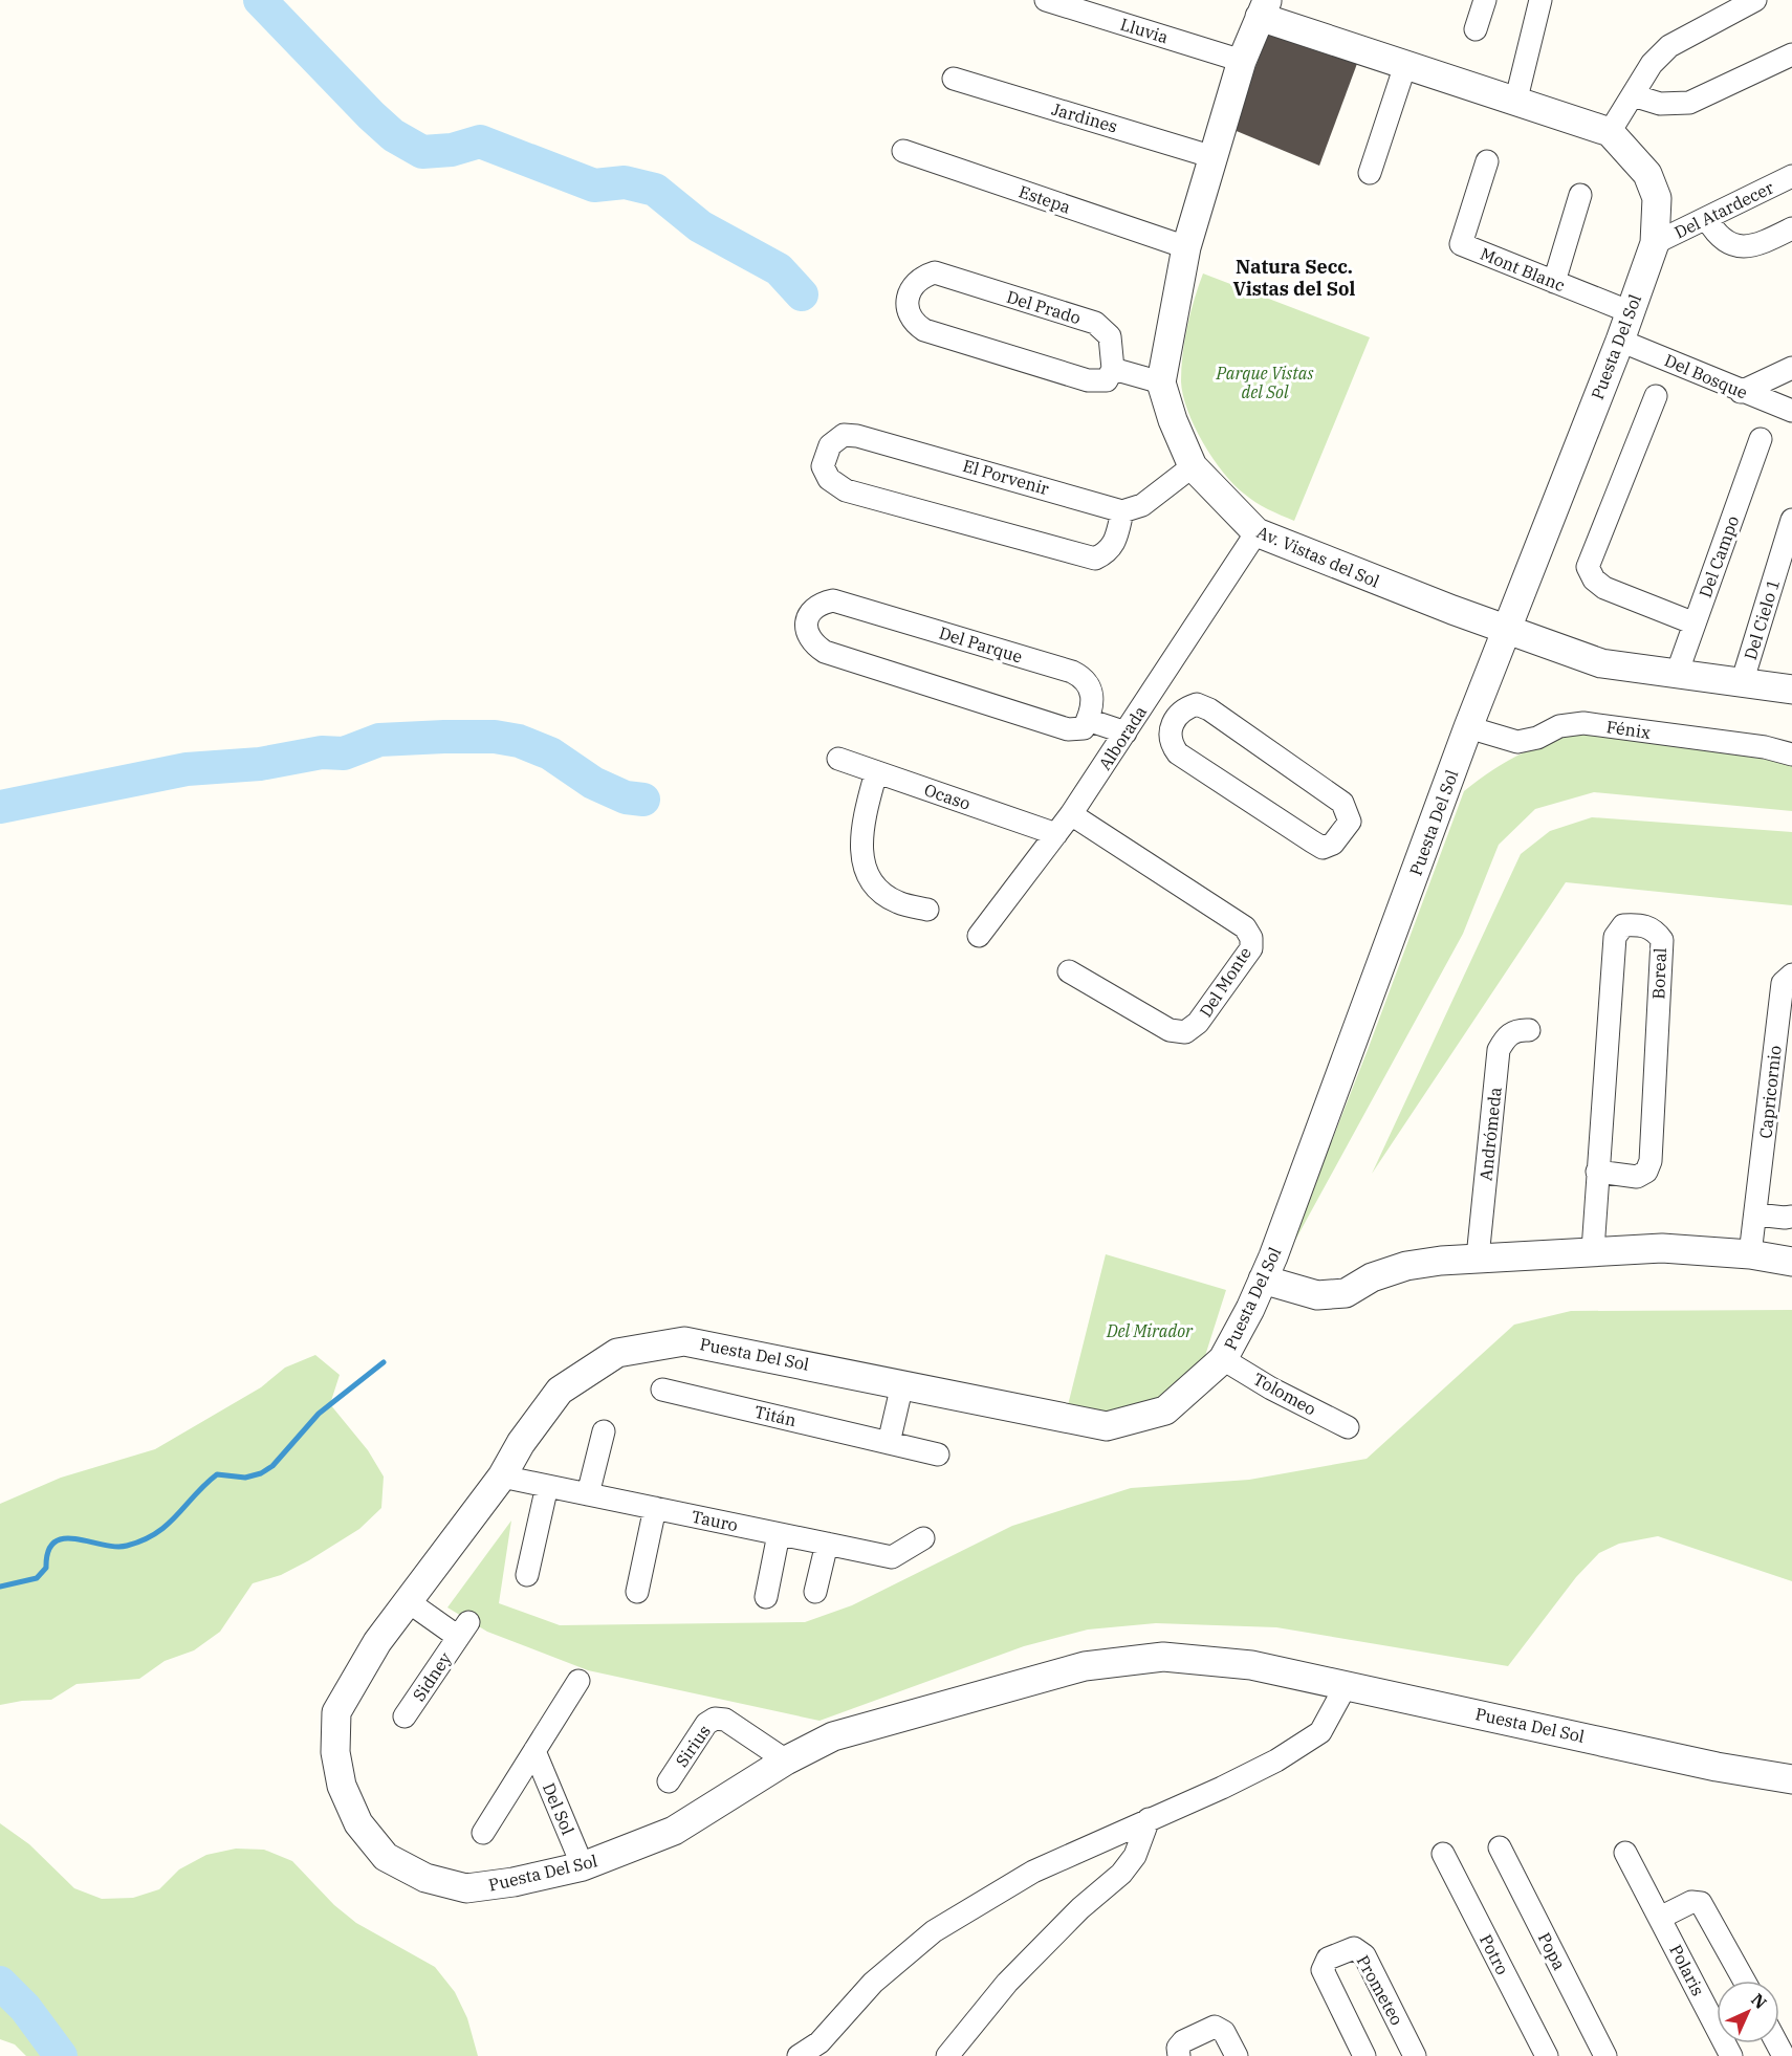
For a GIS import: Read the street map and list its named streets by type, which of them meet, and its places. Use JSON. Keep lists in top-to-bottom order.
{
  "streets": {
    "street": [
      "Lluvia",
      "Jardines",
      "Estepa",
      "Del Atardecer",
      "Mont Blanc",
      "Del Prado",
      "Puesta Del Sol",
      "Del Bosque",
      "El Porvenir",
      "Av. Vistas del Sol",
      "Del Campo",
      "Del Cielo 1",
      "Del Parque",
      "Fénix",
      "Alborada",
      "Ocaso",
      "Boreal",
      "Del Monte",
      "Capricornio",
      "Andrómeda",
      "Tolomeo",
      "Titán",
      "Tauro",
      "Sidney",
      "Sirius",
      "Del Sol",
      "Popa",
      "Potro",
      "Polaris",
      "Prometeo"
    ]
  },
  "crossings": [
    ["Lluvia", "Av. Vistas del Sol"],
    ["Jardines", "Av. Vistas del Sol"],
    ["Estepa", "Av. Vistas del Sol"],
    ["Del Atardecer", "Puesta Del Sol"],
    ["Mont Blanc", "Puesta Del Sol"],
    ["Puesta Del Sol", "Del Bosque"],
    ["Puesta Del Sol", "Av. Vistas del Sol"],
    ["Puesta Del Sol", "Fénix"],
    ["Puesta Del Sol", "Tolomeo"],
    ["Puesta Del Sol", "Tauro"],
    ["Puesta Del Sol", "Sidney"],
    ["Puesta Del Sol", "Sirius"],
    ["Puesta Del Sol", "Del Sol"],
    ["Av. Vistas del Sol", "Del Campo"],
    ["Av. Vistas del Sol", "Del Cielo 1"],
    ["Av. Vistas del Sol", "Alborada"],
    ["Alborada", "Ocaso"],
    ["Alborada", "Del Monte"]
  ],
  "districts": ["Natura Secc. Vistas del Sol"],
  "parks": ["Parque Vistas del Sol", "Del Mirador"],
  "north": "top right"
}
